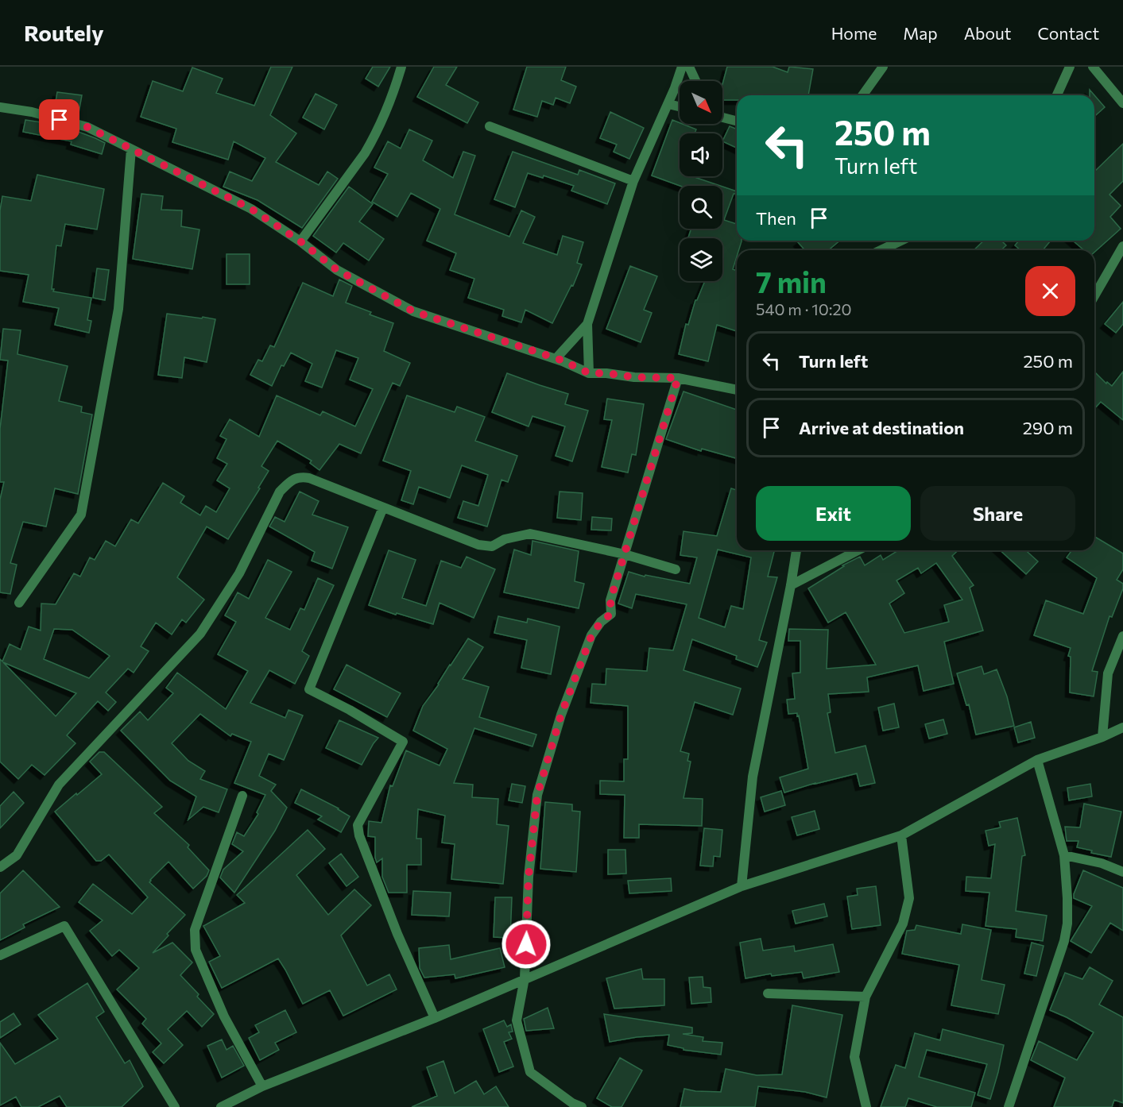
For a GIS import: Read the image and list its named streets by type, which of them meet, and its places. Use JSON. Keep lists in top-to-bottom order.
{
  "north": "bottom right",
  "page": {
    "header": "Routely",
    "nav": [
      "Home",
      "Map",
      "About",
      "Contact"
    ],
    "turn": ["250 m", "Turn left"],
    "then": "Then",
    "heading": ["7 min", "540 m · 10:20"],
    "list": [
      {
        "name": "Turn left",
        "value": "250 m"
      },
      {
        "name": "Arrive at destination",
        "value": "290 m"
      }
    ],
    "buttons": ["Exit", "Share"]
  }
}
